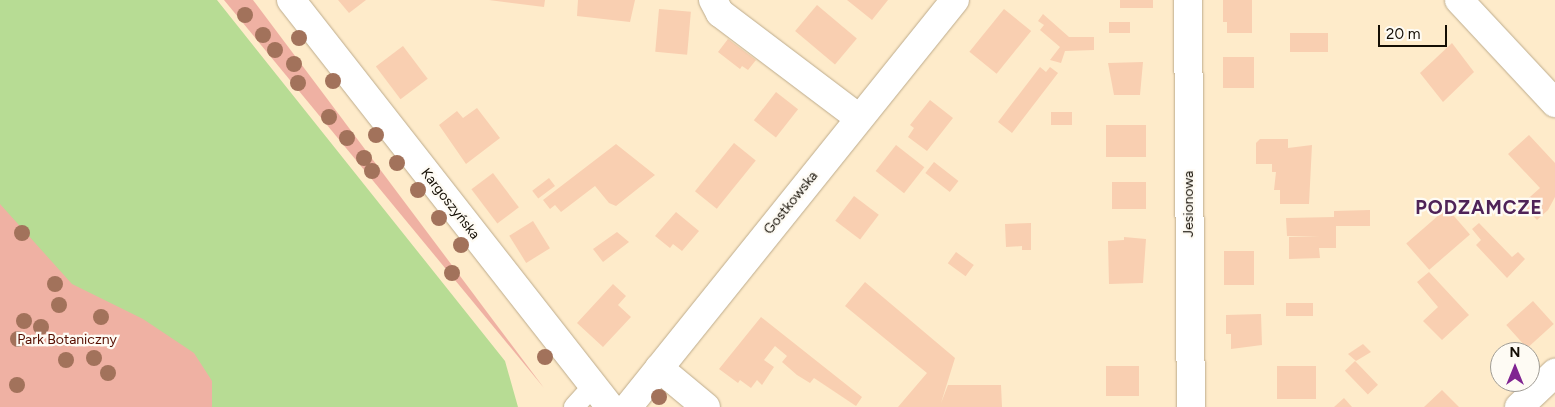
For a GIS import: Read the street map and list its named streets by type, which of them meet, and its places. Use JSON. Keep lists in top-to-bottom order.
{
  "streets": {
    "street": ["Gostkowska", "Kargoszyńska", "Jesionowa"]
  },
  "districts": ["PODZAMCZE"],
  "parks": ["Park Botaniczny"],
  "scale_bar": "20 m",
  "north": "top"
}
